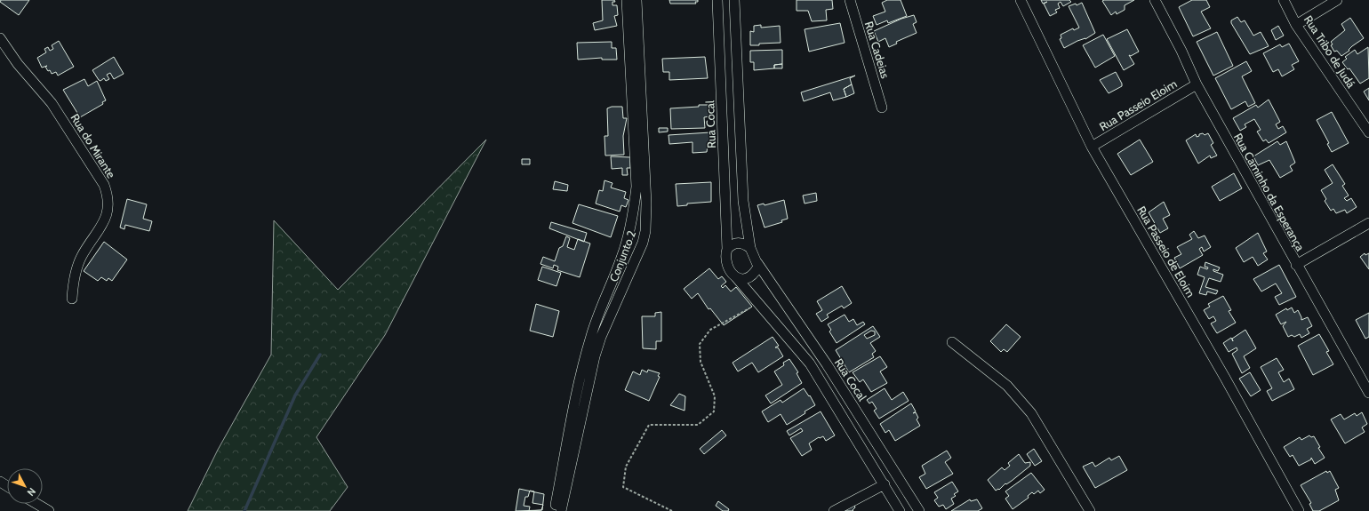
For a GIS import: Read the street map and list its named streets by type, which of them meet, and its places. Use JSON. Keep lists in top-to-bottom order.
{
  "streets": {
    "street": [
      "Rua Cadeias",
      "Rua Tribo de Judá",
      "Rua Passeio Eloim",
      "Rua Cocal",
      "Rua do Mirante",
      "Rua Caminho da Esperança",
      "Rua Passeio de Eloim",
      "Conjunto 2"
    ]
  },
  "crossings": [
    ["Rua Passeio Eloim", "Rua Caminho da Esperança"],
    ["Rua Passeio Eloim", "Rua Passeio de Eloim"]
  ],
  "north": "bottom right"
}
